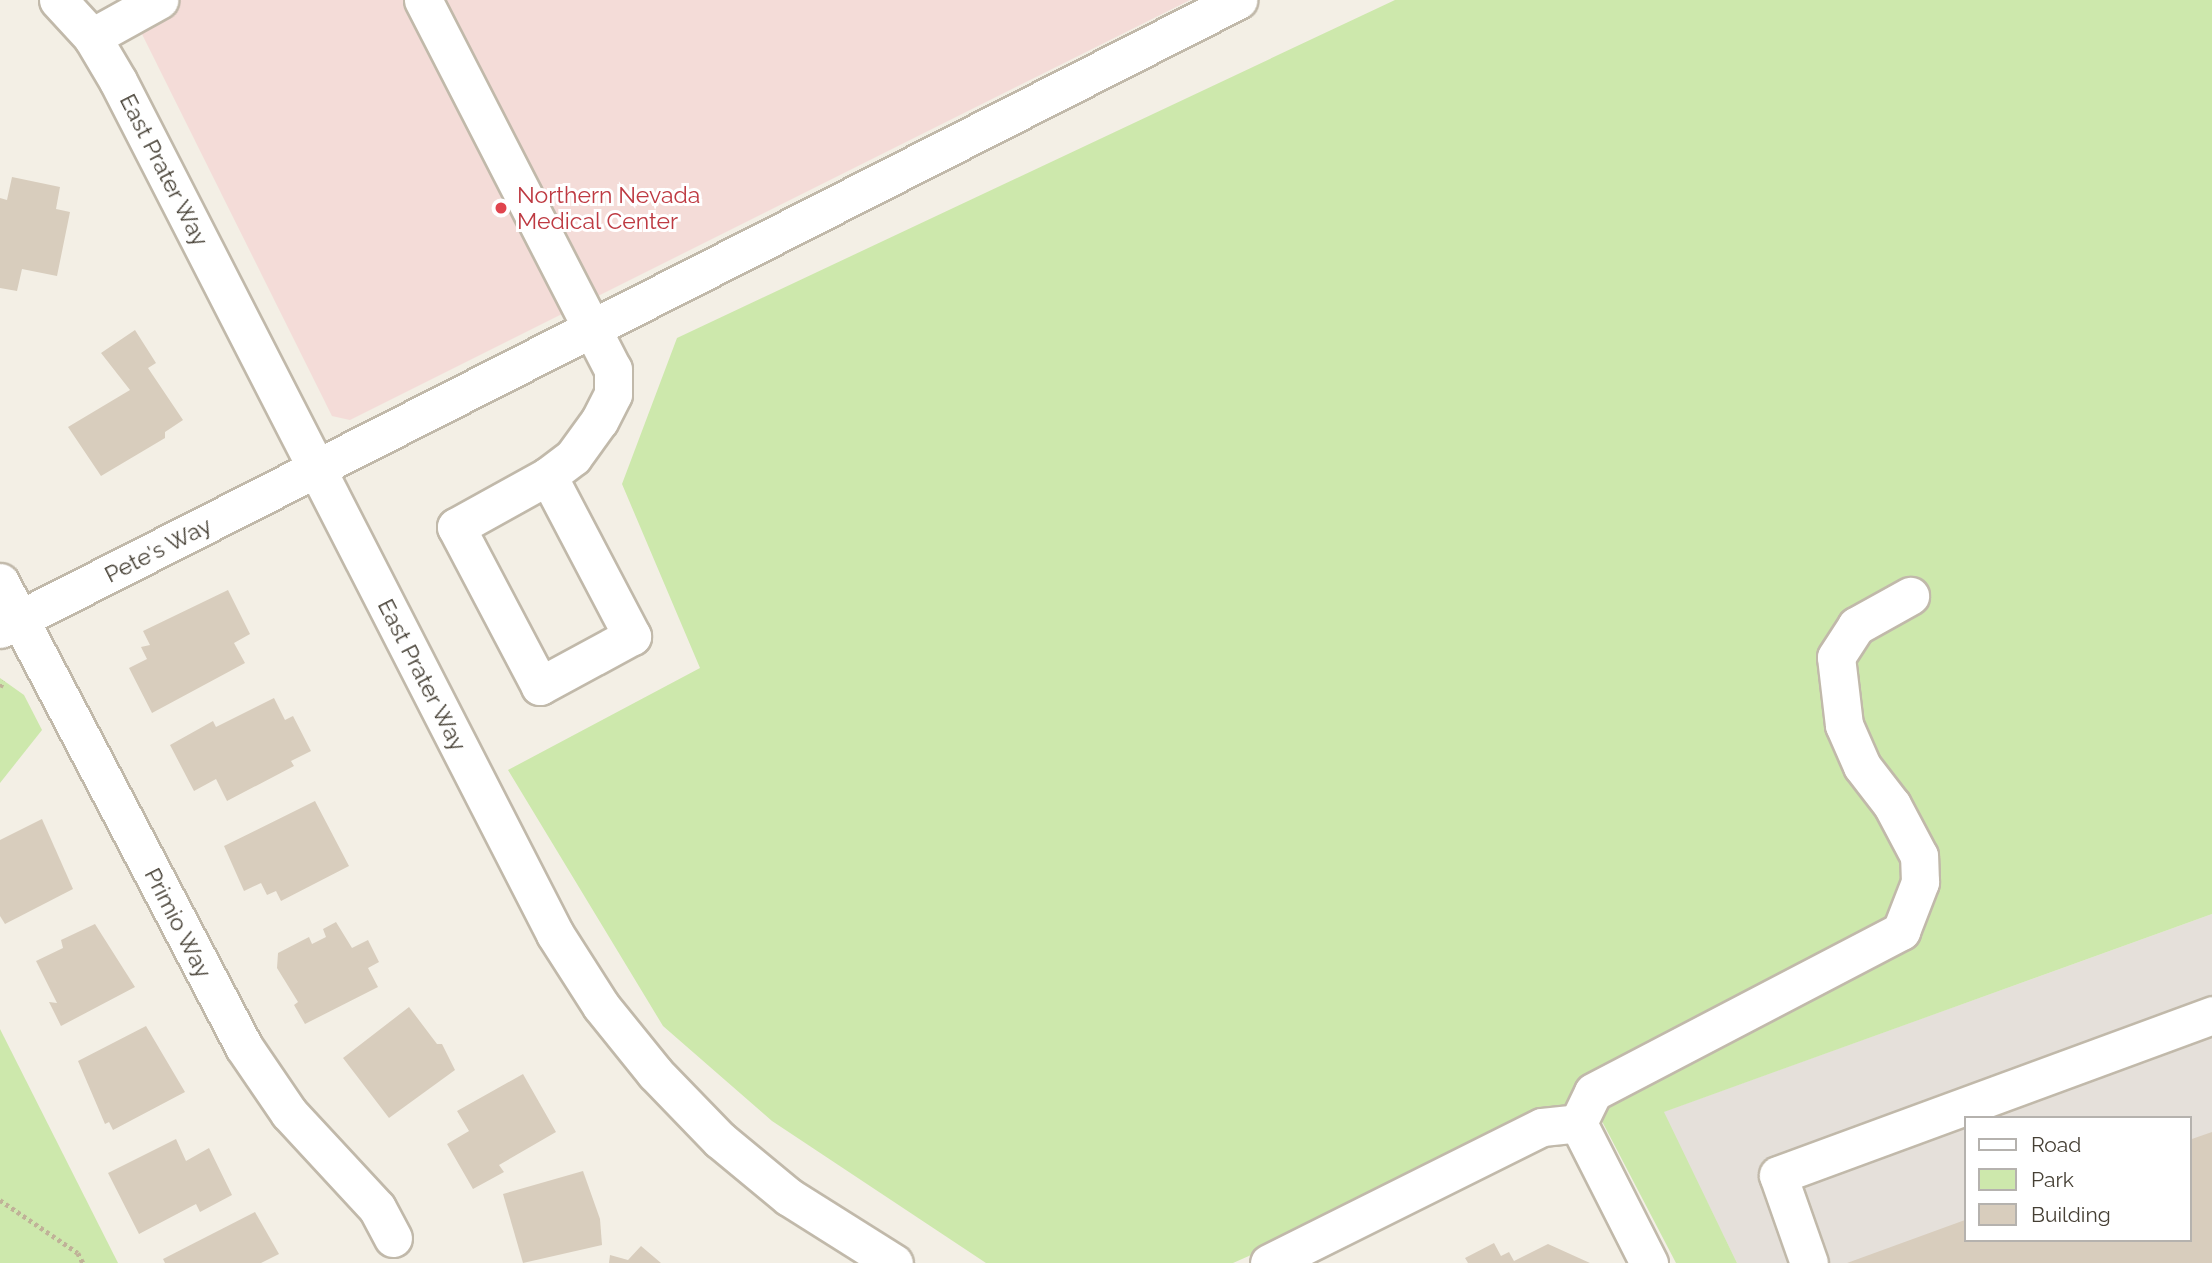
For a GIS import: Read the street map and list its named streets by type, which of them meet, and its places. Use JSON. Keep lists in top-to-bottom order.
{
  "streets": {
    "street": ["East Prater Way", "Pete's Way", "Primio Way"]
  },
  "crossings": [
    ["East Prater Way", "Pete's Way"],
    ["Pete's Way", "Primio Way"]
  ],
  "places": ["Northern Nevada Medical Center"],
  "legend": ["Road", "Park", "Building"]
}
